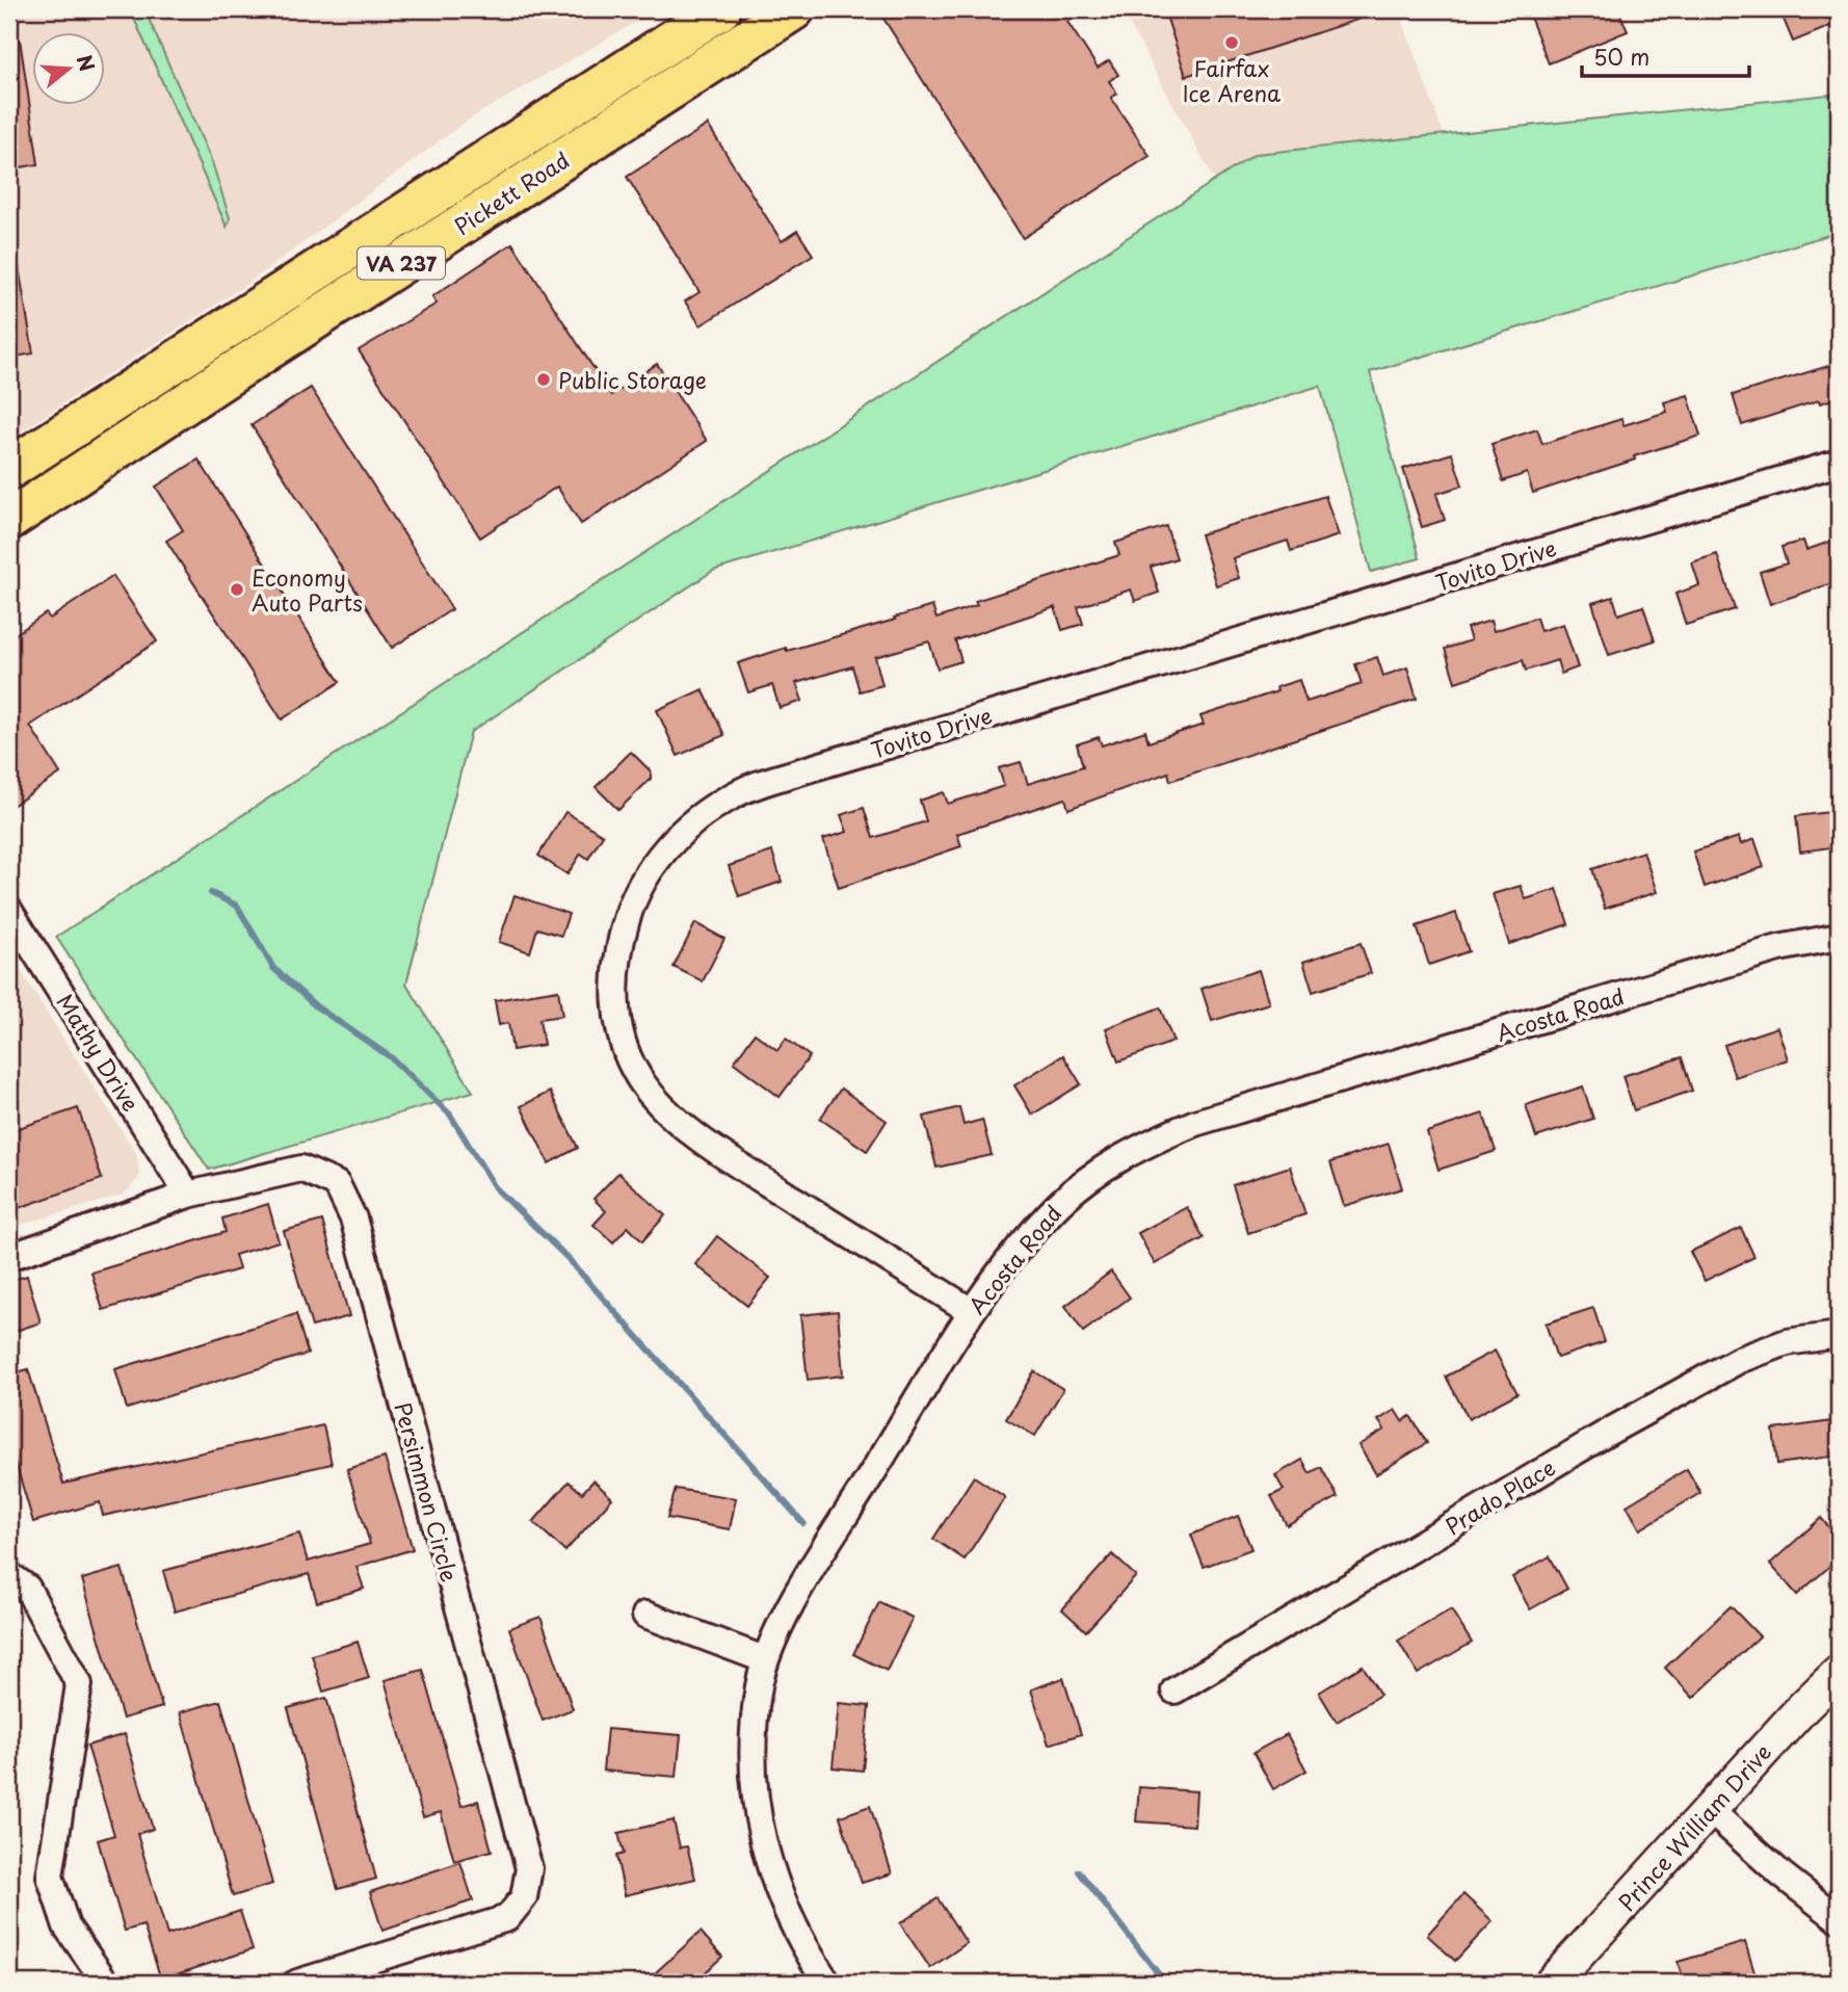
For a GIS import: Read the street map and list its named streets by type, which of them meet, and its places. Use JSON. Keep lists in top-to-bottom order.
{
  "streets": {
    "main road": ["Pickett Road", "VA 237"],
    "street": [
      "Tovito Drive",
      "Acosta Road",
      "Mathy Drive",
      "Persimmon Circle",
      "Prado Place",
      "Prince William Drive"
    ]
  },
  "crossings": [
    ["Tovito Drive", "Acosta Road"],
    ["Mathy Drive", "Persimmon Circle"]
  ],
  "places": ["Fairfax Ice Arena", "Public Storage", "Economy Auto Parts"],
  "scale_bar": "50 m",
  "north": "right"
}
